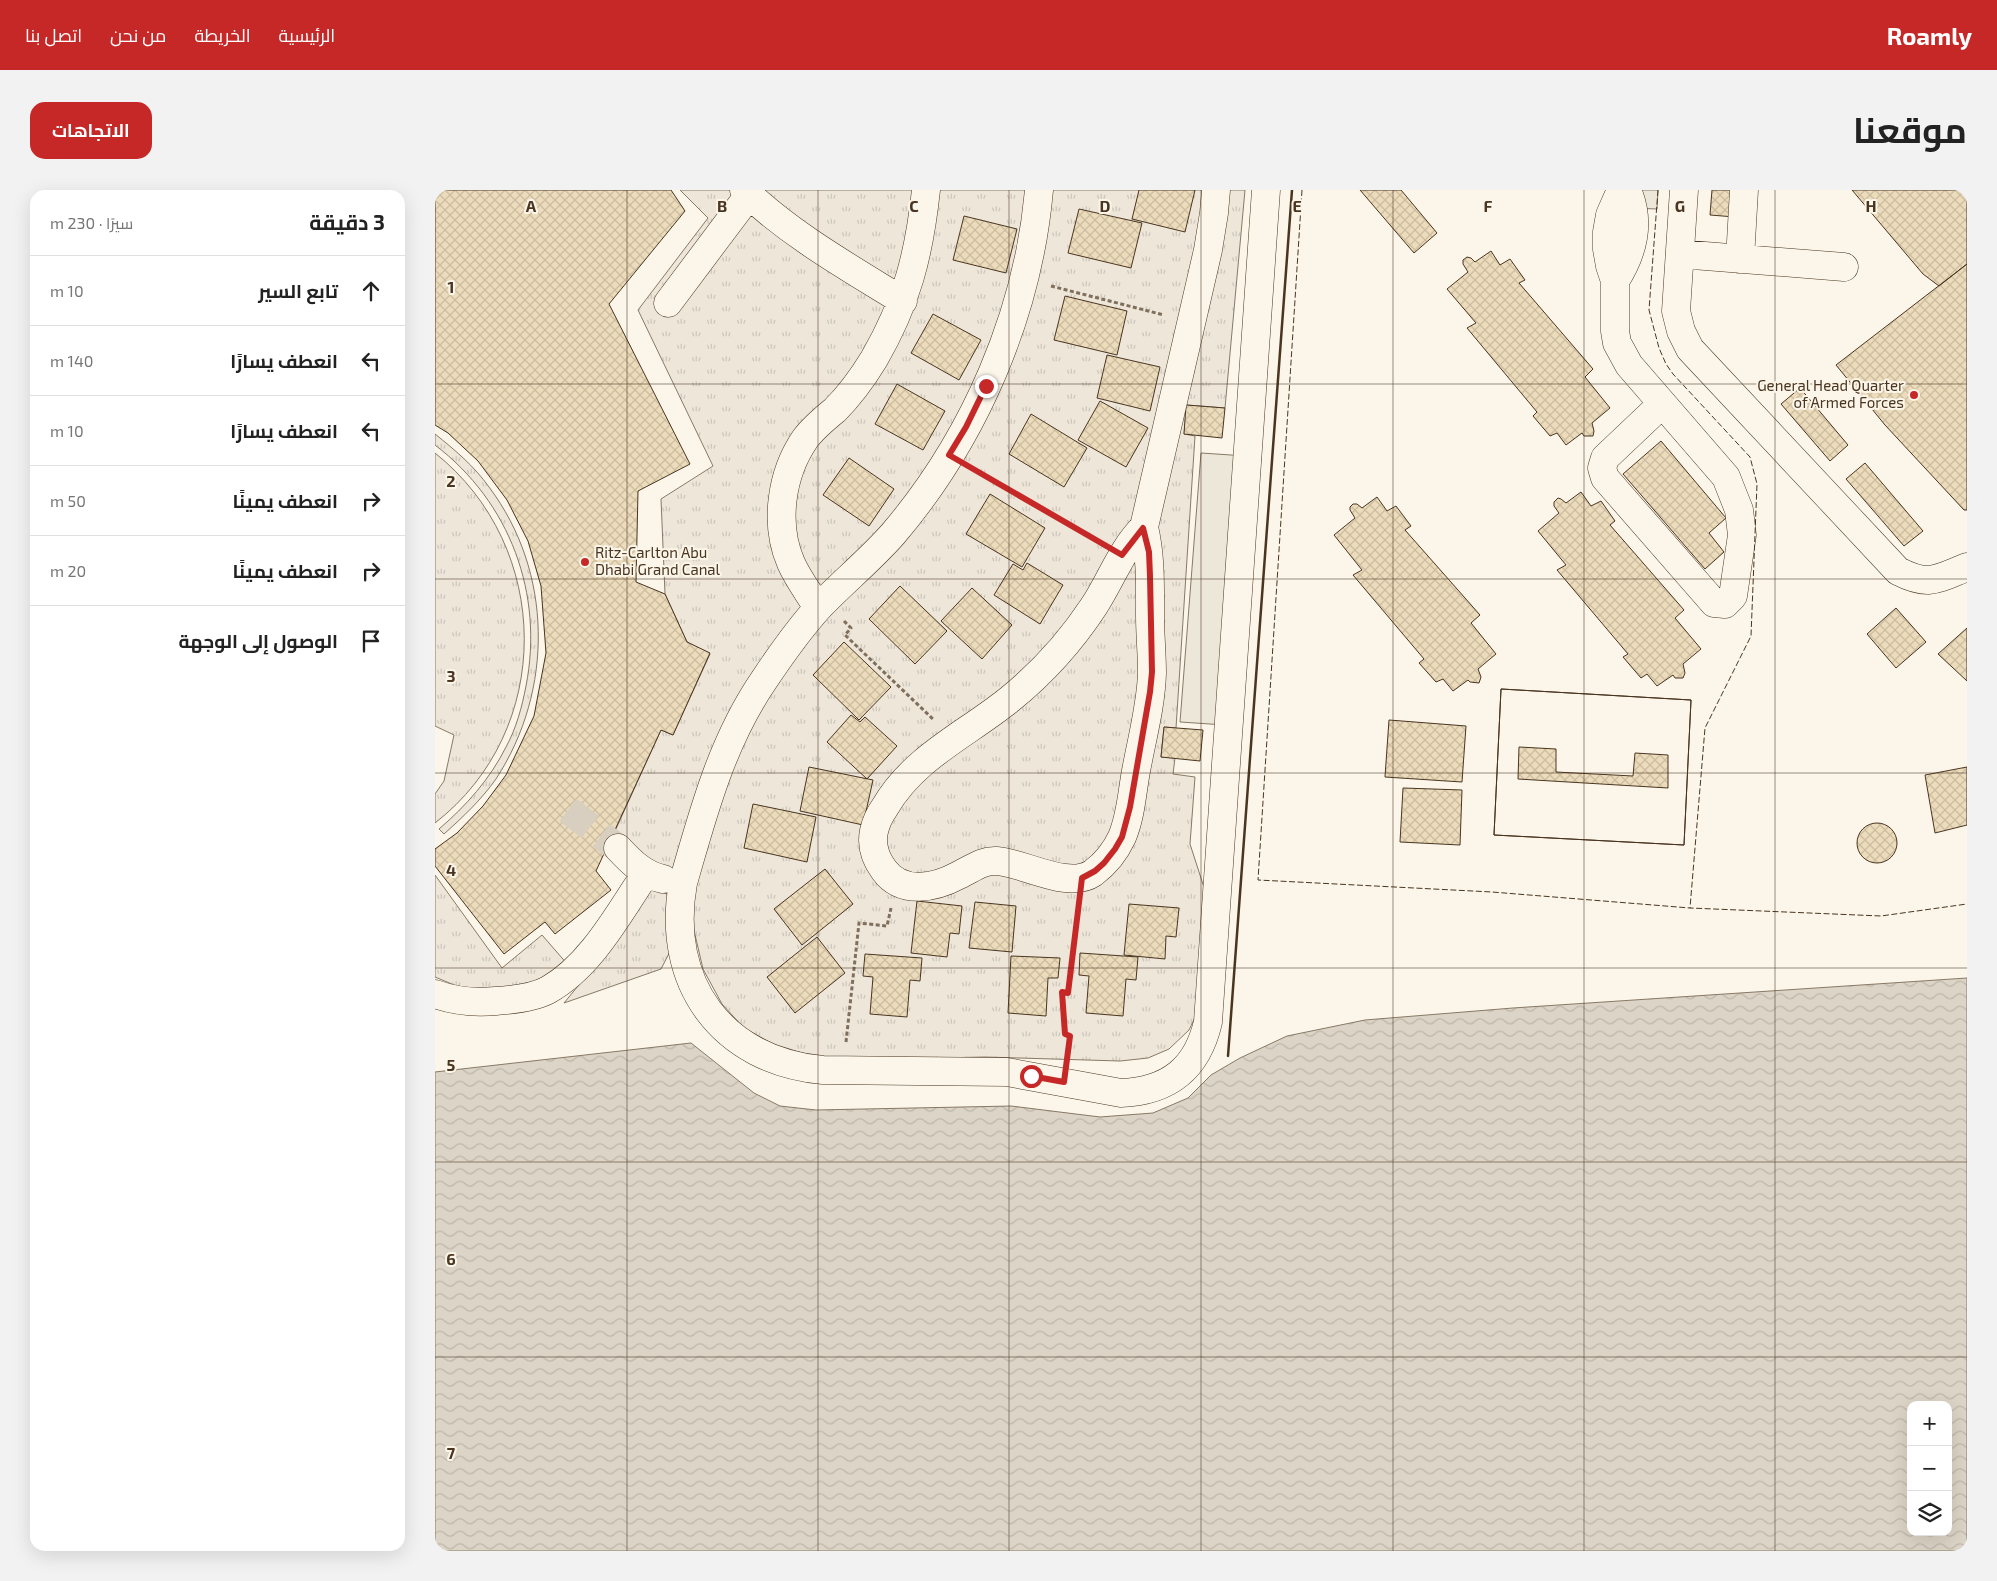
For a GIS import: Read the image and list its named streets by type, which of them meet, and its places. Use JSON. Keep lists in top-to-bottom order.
{
  "places": ["General Head Quarter of Armed Forces", "Ritz-Carlton Abu Dhabi Grand Canal"],
  "page": {
    "header": "Roamly",
    "nav": [
      "الرئيسية",
      "الخريطة",
      "من نحن",
      "اتصل بنا"
    ],
    "title": "موقعنا",
    "buttons": "الاتجاهات",
    "heading": ["3 دقيقة", "سيرًا · 230 m"],
    "list": [
      ["تابع السير", "10 m"],
      ["انعطف يسارًا", "140 m"],
      ["انعطف يسارًا", "10 m"],
      ["انعطف يمينًا", "50 m"],
      ["انعطف يمينًا", "20 m"],
      "الوصول إلى الوجهة"
    ],
    "map_buttons": ["+", "−"]
  },
  "grid": {
    "columns": [
      "A",
      "B",
      "C",
      "D",
      "E",
      "F",
      "G",
      "H"
    ],
    "rows": [
      "1",
      "2",
      "3",
      "4",
      "5",
      "6",
      "7"
    ]
  }
}
